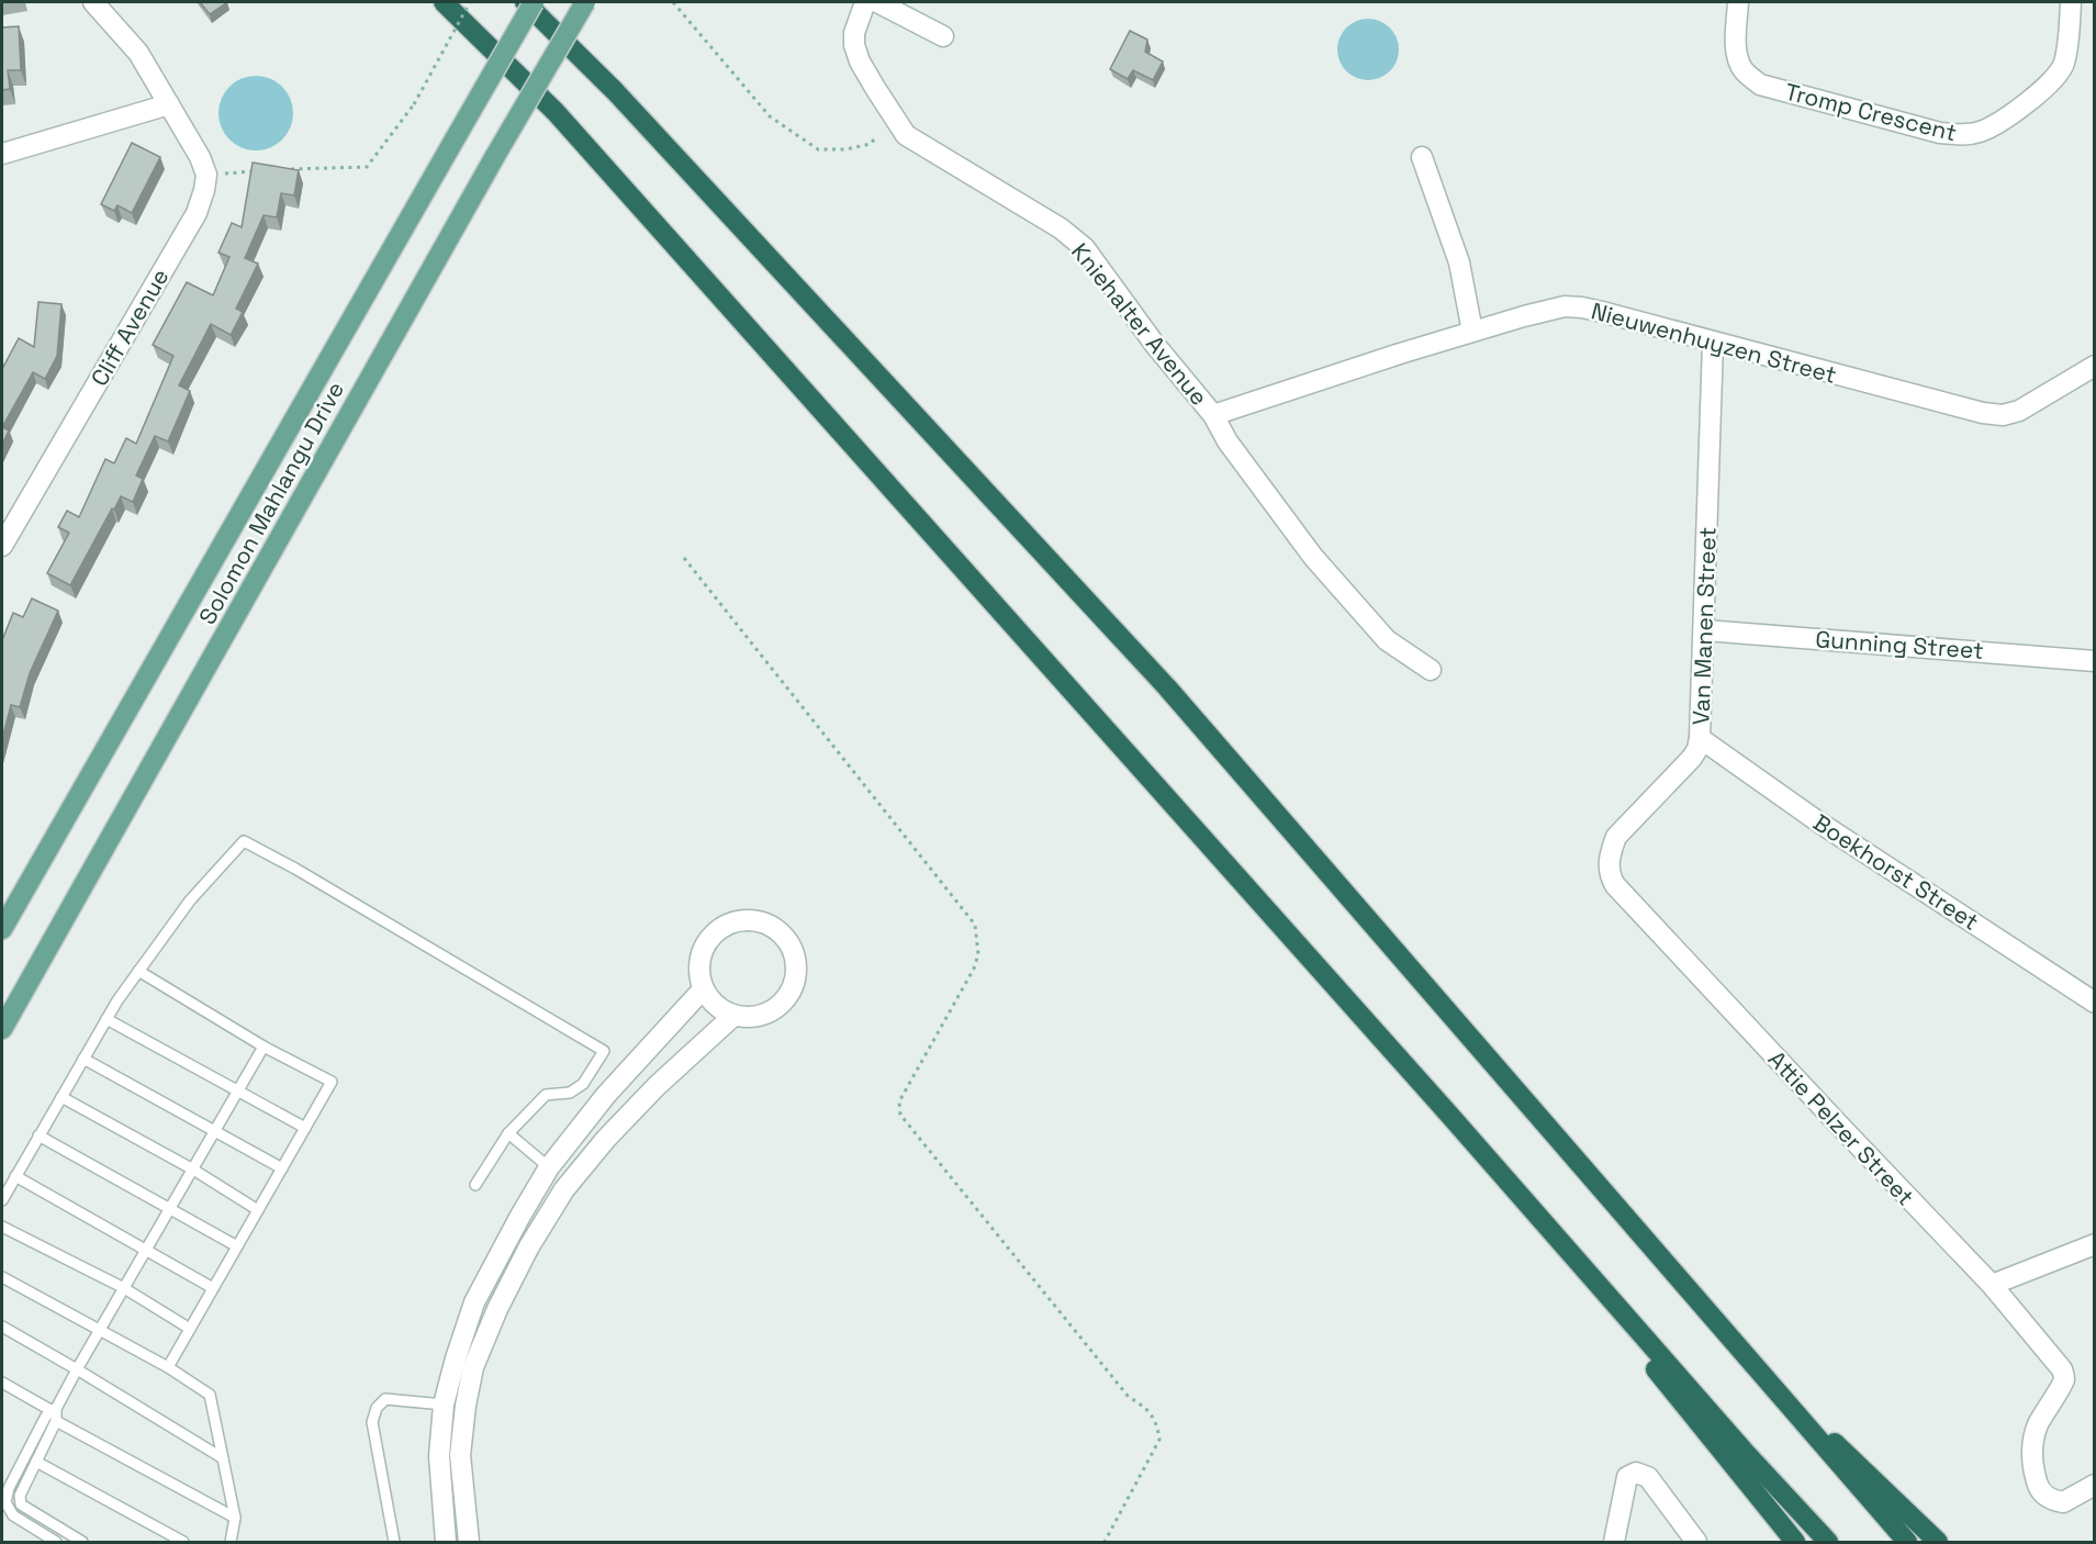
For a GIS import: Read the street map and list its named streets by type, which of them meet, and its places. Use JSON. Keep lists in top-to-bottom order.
{
  "streets": {
    "main road": ["Solomon Mahlangu Drive"],
    "street": [
      "Tromp Crescent",
      "Kniehalter Avenue",
      "Cliff Avenue",
      "Nieuwenhuyzen Street",
      "Van Manen Street",
      "Gunning Street",
      "Boekhorst Street",
      "Attie Pelzer Street"
    ]
  },
  "crossings": [
    ["Kniehalter Avenue", "Nieuwenhuyzen Street"],
    ["Nieuwenhuyzen Street", "Van Manen Street"],
    ["Van Manen Street", "Gunning Street"],
    ["Van Manen Street", "Boekhorst Street"],
    ["Van Manen Street", "Attie Pelzer Street"]
  ]
}
